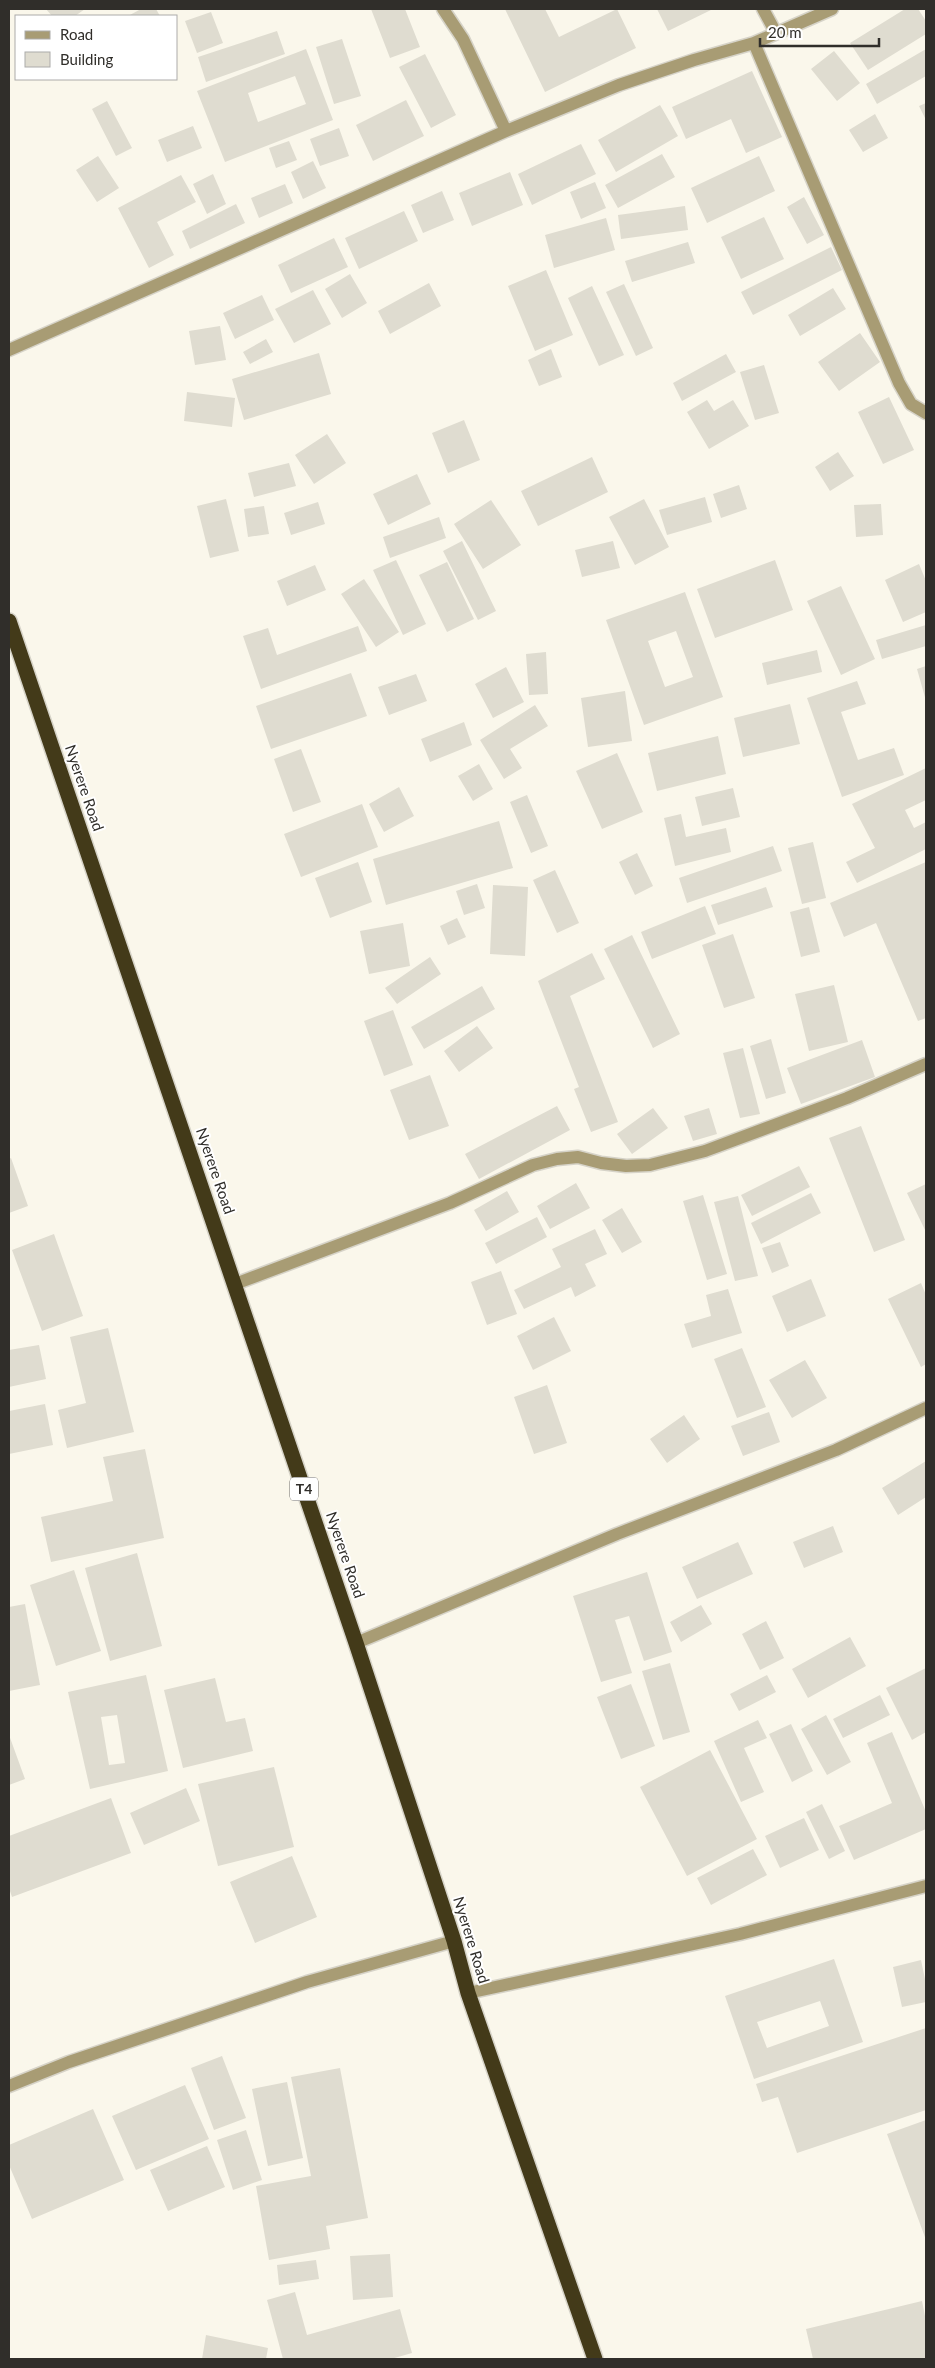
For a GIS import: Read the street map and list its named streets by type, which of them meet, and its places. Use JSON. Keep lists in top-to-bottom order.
{
  "streets": {
    "highway": ["Nyerere Road", "T4"]
  },
  "legend": ["Road", "Building"],
  "scale_bar": "20 m"
}
